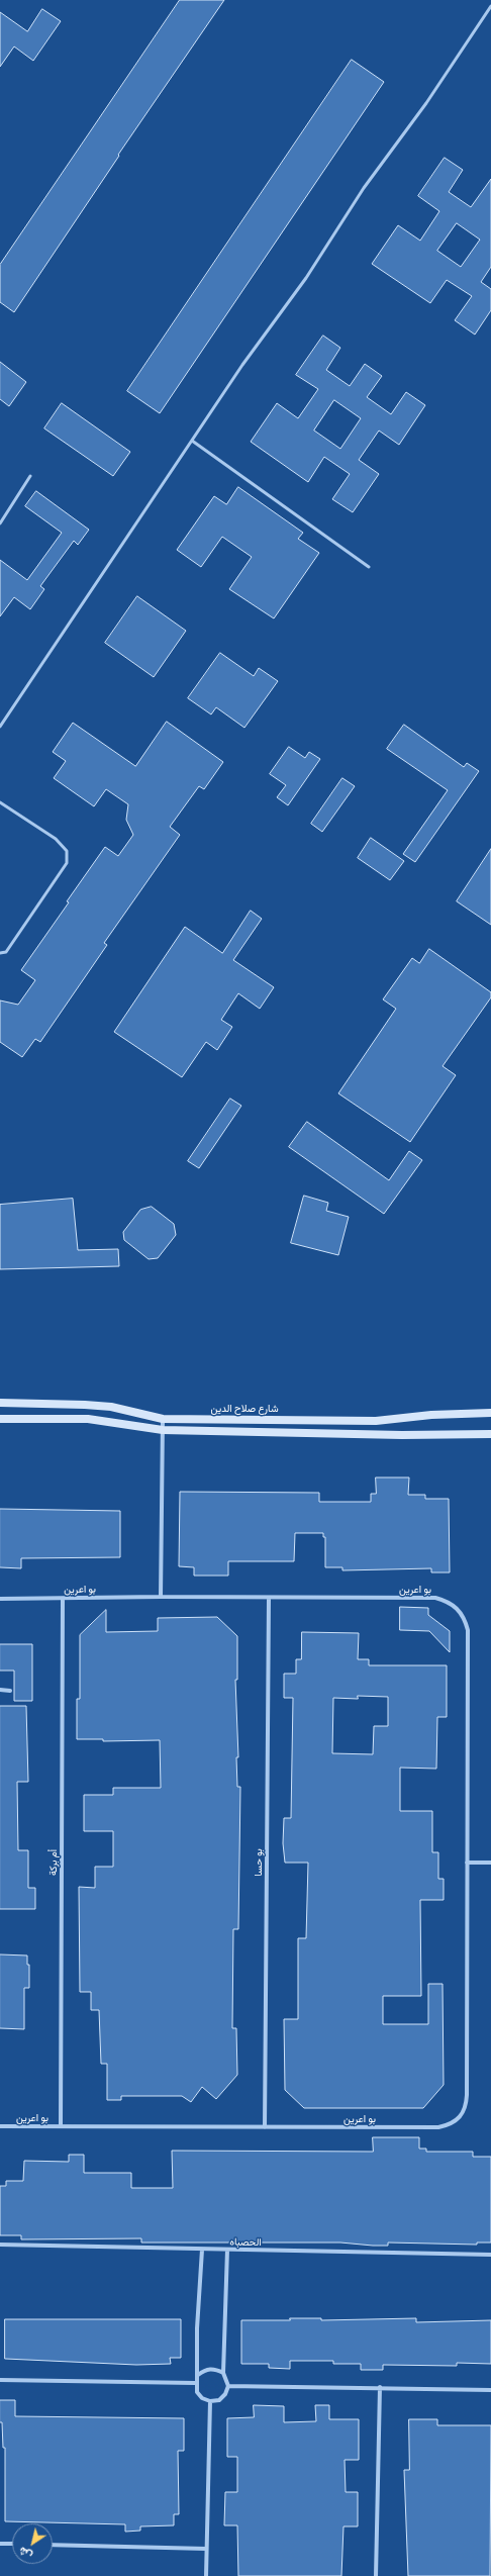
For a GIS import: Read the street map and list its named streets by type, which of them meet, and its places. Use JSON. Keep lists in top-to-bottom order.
{
  "streets": {
    "street": [
      "شارع صلاح الدين",
      "بو اعرين",
      "أم بركة",
      "بو حسا",
      "الحصباه"
    ]
  },
  "crossings": [
    ["بو اعرين", "أم بركة"],
    ["بو اعرين", "بو حسا"]
  ],
  "north": "bottom left"
}
